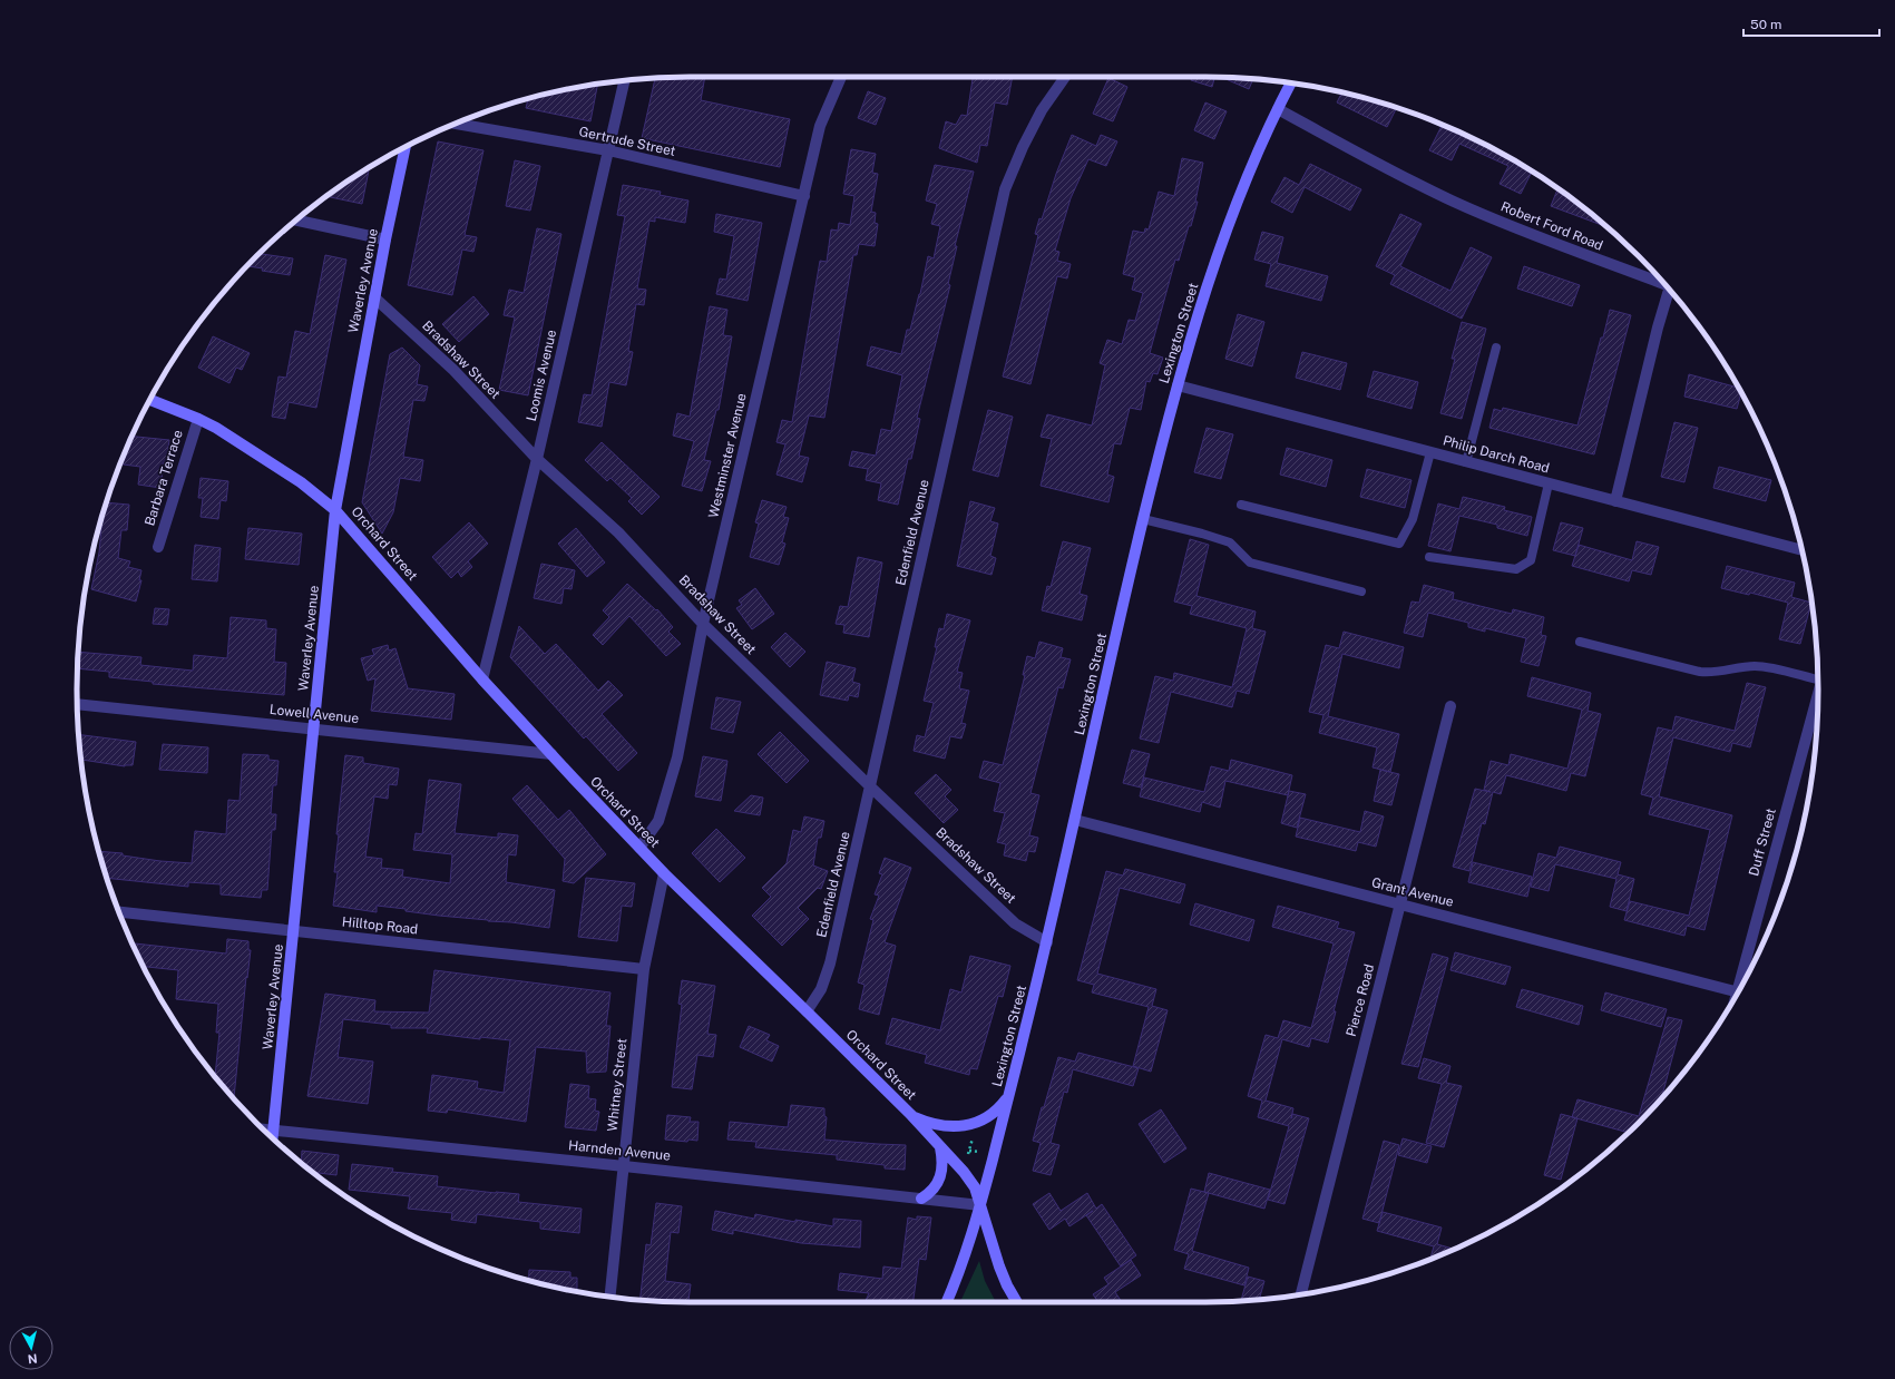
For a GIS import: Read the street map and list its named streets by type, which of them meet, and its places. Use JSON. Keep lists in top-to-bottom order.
{
  "streets": {
    "street": [
      "Gertrude Street",
      "Robert Ford Road",
      "Waverley Avenue",
      "Lexington Street",
      "Bradshaw Street",
      "Loomis Avenue",
      "Philip Darch Road",
      "Westminster Avenue",
      "Barbara Terrace",
      "Edenfield Avenue",
      "Orchard Street",
      "Lowell Avenue",
      "Duff Street",
      "Grant Avenue",
      "Hilltop Road",
      "Pierce Road",
      "Whitney Street",
      "Harnden Avenue"
    ]
  },
  "crossings": [
    ["Gertrude Street", "Loomis Avenue"],
    ["Gertrude Street", "Westminster Avenue"],
    ["Robert Ford Road", "Lexington Street"],
    ["Robert Ford Road", "Philip Darch Road"],
    ["Waverley Avenue", "Bradshaw Street"],
    ["Waverley Avenue", "Orchard Street"],
    ["Waverley Avenue", "Lowell Avenue"],
    ["Waverley Avenue", "Hilltop Road"],
    ["Waverley Avenue", "Harnden Avenue"],
    ["Lexington Street", "Bradshaw Street"],
    ["Lexington Street", "Philip Darch Road"],
    ["Lexington Street", "Orchard Street"],
    ["Lexington Street", "Grant Avenue"],
    ["Lexington Street", "Harnden Avenue"],
    ["Bradshaw Street", "Loomis Avenue"],
    ["Bradshaw Street", "Westminster Avenue"],
    ["Bradshaw Street", "Edenfield Avenue"],
    ["Loomis Avenue", "Orchard Street"],
    ["Westminster Avenue", "Orchard Street"],
    ["Barbara Terrace", "Orchard Street"],
    ["Edenfield Avenue", "Orchard Street"],
    ["Orchard Street", "Lowell Avenue"],
    ["Orchard Street", "Whitney Street"],
    ["Orchard Street", "Harnden Avenue"],
    ["Grant Avenue", "Pierce Road"],
    ["Hilltop Road", "Whitney Street"],
    ["Whitney Street", "Harnden Avenue"]
  ],
  "scale_bar": "50 m",
  "north": "bottom"
}
